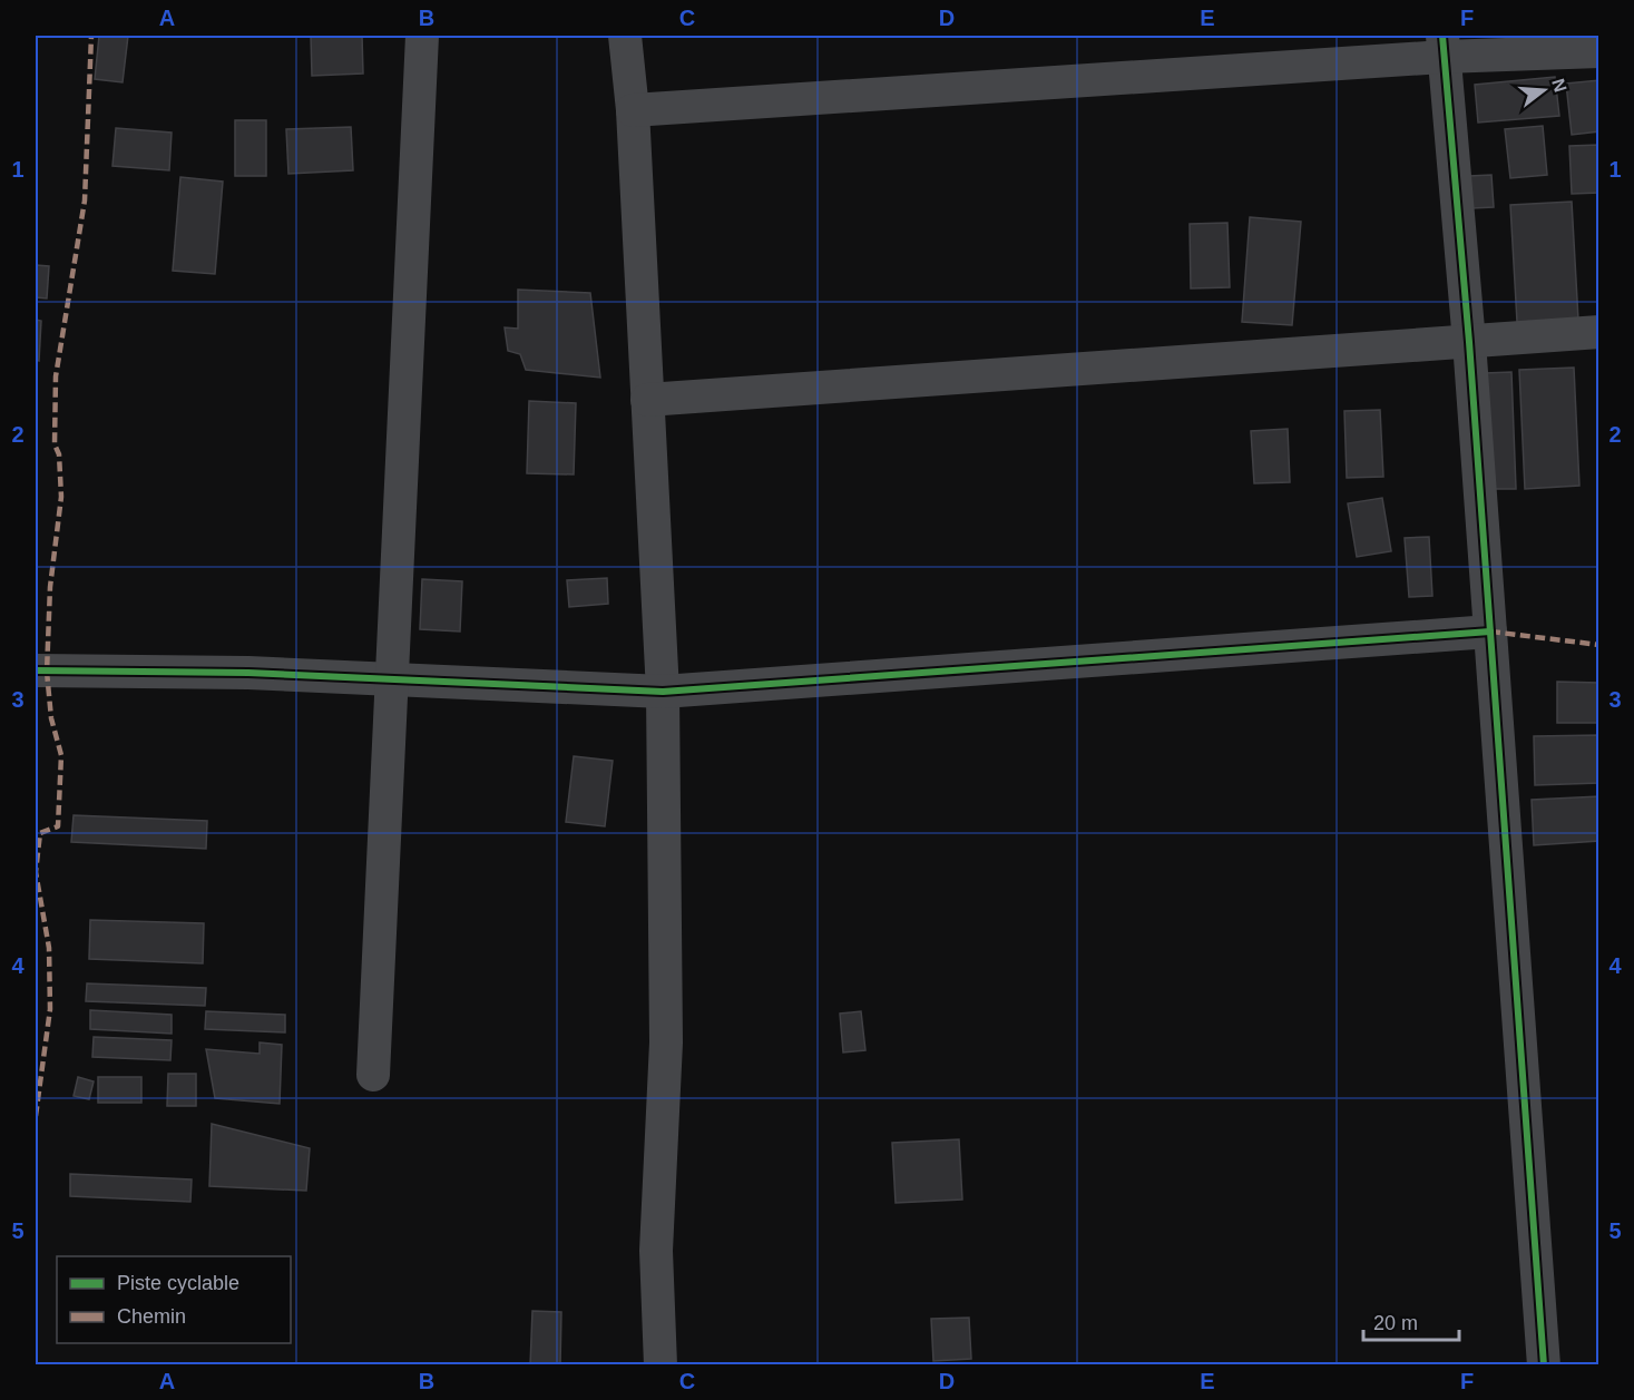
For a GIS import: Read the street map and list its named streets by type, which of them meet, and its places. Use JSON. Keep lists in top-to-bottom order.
{
  "legend": ["Piste cyclable", "Chemin"],
  "scale_bar": "20 m",
  "north": "right",
  "grid": {
    "columns": [
      "A",
      "B",
      "C",
      "D",
      "E",
      "F"
    ],
    "rows": [
      "1",
      "2",
      "3",
      "4",
      "5"
    ]
  }
}
